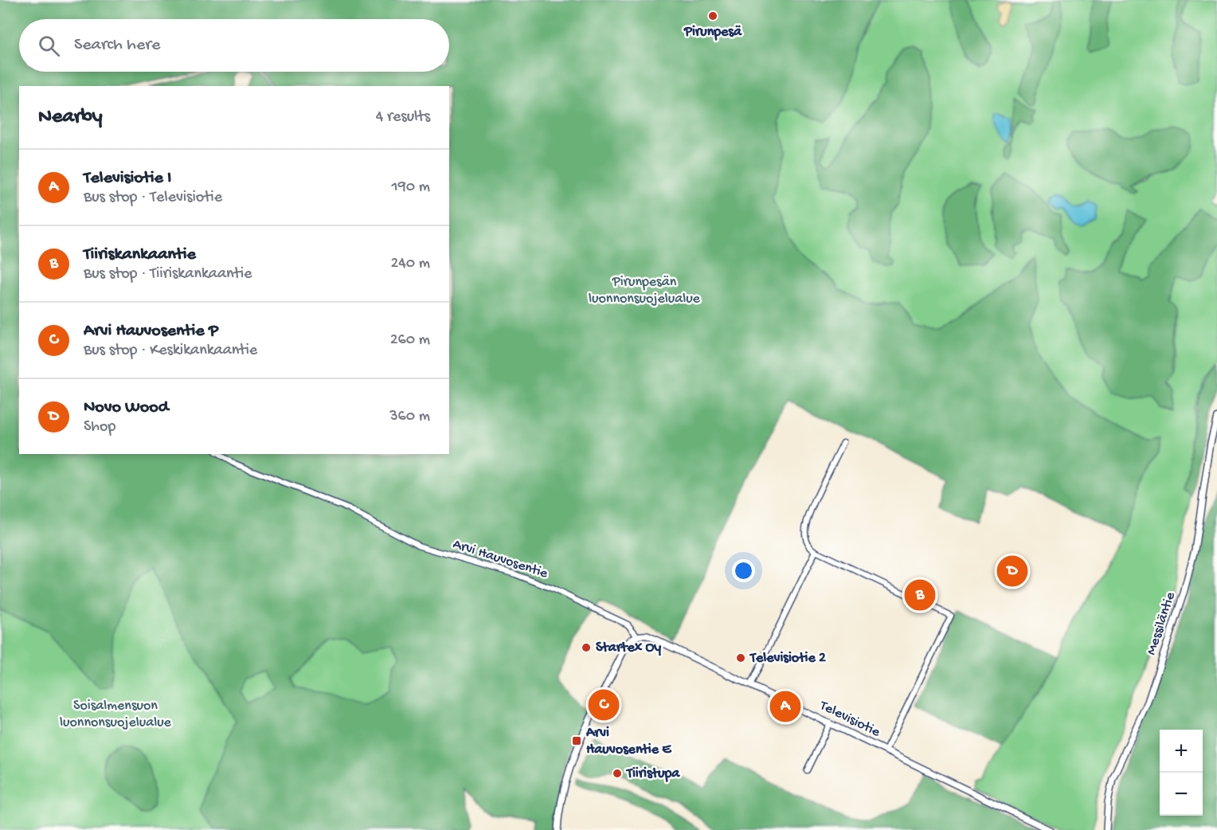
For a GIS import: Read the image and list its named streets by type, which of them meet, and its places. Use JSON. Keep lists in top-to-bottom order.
{
  "streets": {
    "street": ["Arvi Hauvosentie", "Messiläntie", "Televisiotie"]
  },
  "crossings": [
    ["Arvi Hauvosentie", "Televisiotie"]
  ],
  "parks": ["Pirunpesän luonnonsuojelualue", "Soisalmensuon luonnonsuojelualue"],
  "places": {
    "other": [
      "Pirunpesä",
      "Startex Oy",
      "Televisiotie 2",
      "Tiiristupa"
    ],
    "transit": ["Arvi Hauvosentie E"]
  },
  "page": {
    "search": "Search here",
    "heading": ["Nearby", "4 results"],
    "list": [
      {
        "mark": "A",
        "name": "Televisiotie I",
        "note": "Bus stop · Televisiotie",
        "value": "190 m"
      },
      {
        "mark": "B",
        "name": "Tiiriskankaantie",
        "note": "Bus stop · Tiiriskankaantie",
        "value": "240 m"
      },
      {
        "mark": "C",
        "name": "Arvi Hauvosentie P",
        "note": "Bus stop · Keskikankaantie",
        "value": "260 m"
      },
      {
        "mark": "D",
        "name": "Novo Wood",
        "note": "Shop",
        "value": "360 m"
      }
    ],
    "pins": [
      "D",
      "B",
      "C",
      "A"
    ],
    "map_buttons": ["+", "−"]
  }
}
